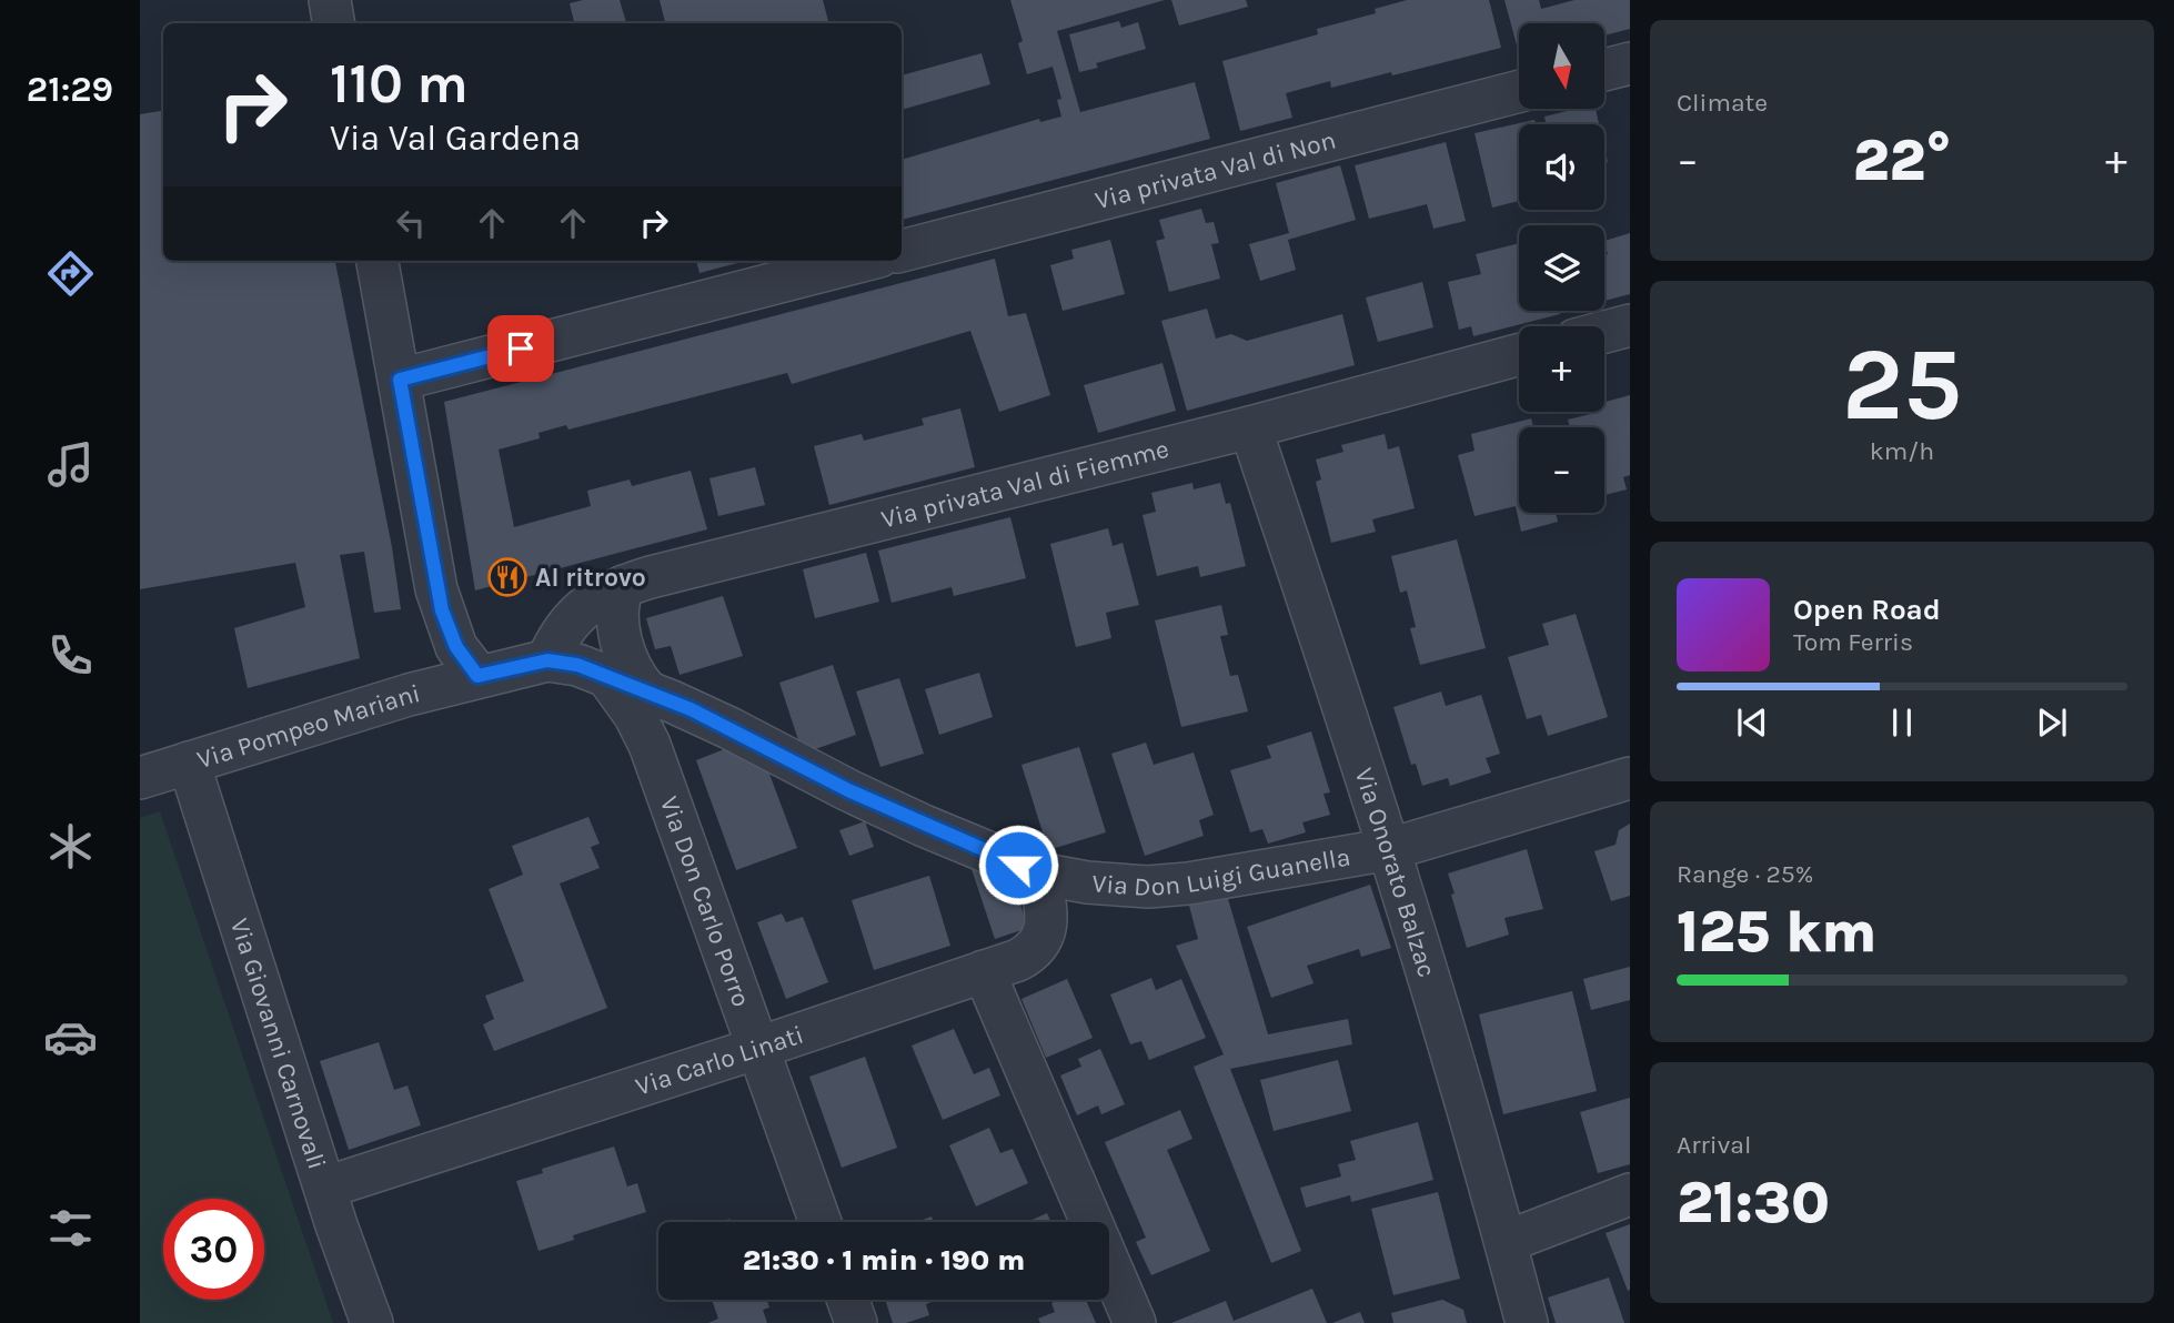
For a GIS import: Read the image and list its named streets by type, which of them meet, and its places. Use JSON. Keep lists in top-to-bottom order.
{
  "streets": {
    "street": [
      "Via privata Val di Non",
      "Via privata Val di Fiemme",
      "Via Pompeo Mariani",
      "Via Don Luigi Guanella",
      "Via Onorato Balzac",
      "Via Don Carlo Porro",
      "Via Giovanni Carnovali",
      "Via Carlo Linati"
    ]
  },
  "crossings": [
    ["Via privata Val di Fiemme", "Via Don Luigi Guanella"],
    ["Via privata Val di Fiemme", "Via Onorato Balzac"],
    ["Via Pompeo Mariani", "Via Don Luigi Guanella"],
    ["Via Pompeo Mariani", "Via Giovanni Carnovali"],
    ["Via Don Luigi Guanella", "Via Onorato Balzac"],
    ["Via Don Luigi Guanella", "Via Don Carlo Porro"],
    ["Via Don Luigi Guanella", "Via Carlo Linati"],
    ["Via Don Carlo Porro", "Via Carlo Linati"],
    ["Via Giovanni Carnovali", "Via Carlo Linati"]
  ],
  "places": {
    "restaurant": ["Al ritrovo"]
  },
  "north": "bottom",
  "page": {
    "tabs": "21:29",
    "tile": [
      "Climate",
      ["25", "km/h"],
      ["Range · 25%", "125 km"],
      ["Arrival", "21:30"]
    ],
    "map_buttons": ["+", "−"],
    "turn": ["110 m", "Via Val Gardena"],
    "heat": ["−", "22°", "+"],
    "song": ["Open Road", "Tom Ferris"],
    "limit": "30",
    "trip": "21:30 · 1 min · 190 m"
  }
}
